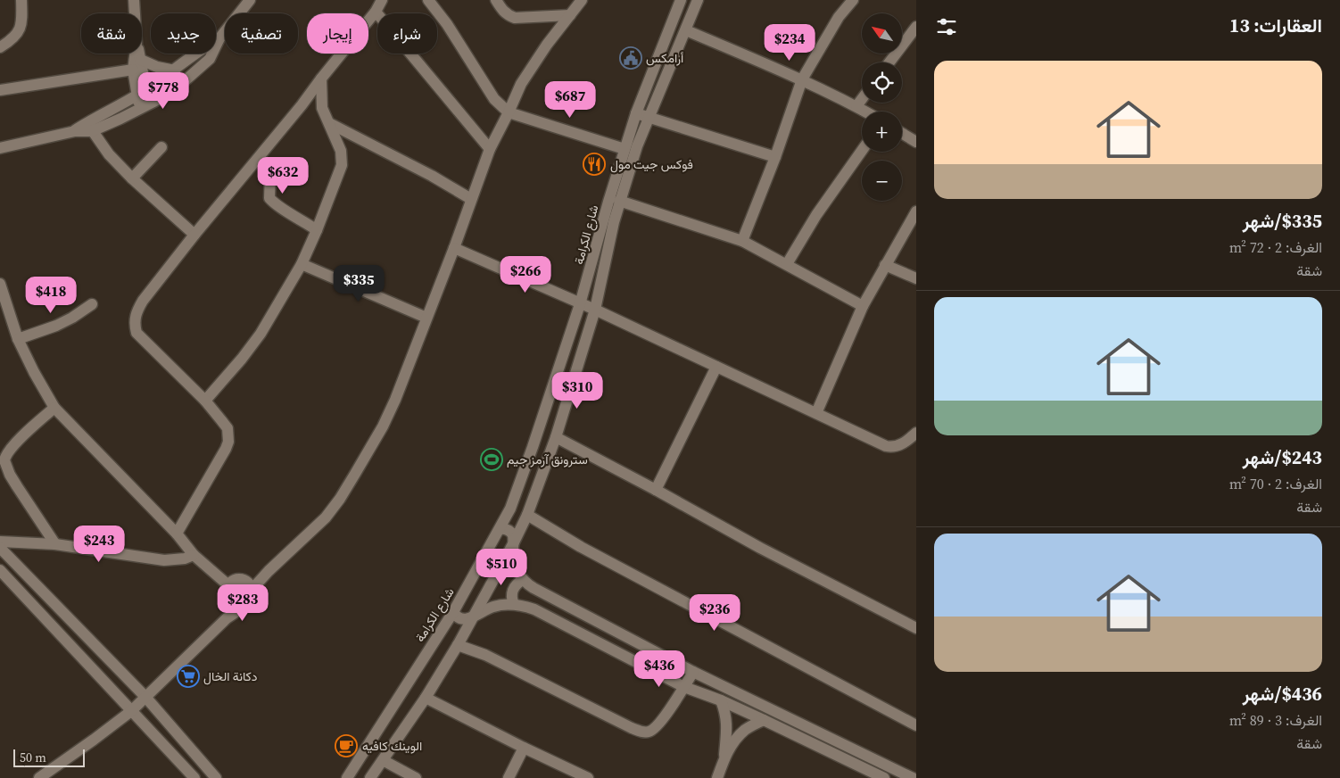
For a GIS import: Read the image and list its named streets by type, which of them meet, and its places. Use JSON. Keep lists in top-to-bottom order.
{
  "streets": {
    "street": ["شارع الكرامة"]
  },
  "places": {
    "public building": ["أرامكس"],
    "restaurant": ["فوكس جيت مول"],
    "sports": ["سترونق آرمز جيم"],
    "supermarket": ["دكانة الخال"],
    "cafe": ["الوينك كافيه"]
  },
  "scale_bar": "50 m",
  "north": "top left",
  "page": {
    "heading": "العقارات: 13",
    "map_buttons": ["+", "−"],
    "chip": [
      "شراء",
      "إيجار",
      "تصفية",
      "جديد",
      "شقة"
    ],
    "price": [
      "$234",
      "$778",
      "$687",
      "$632",
      "$266",
      "$335",
      "$418",
      "$310",
      "$243",
      "$510",
      "$283",
      "$236",
      "$436"
    ],
    "list": [
      {
        "name": "$335/شهر",
        "note": "الغرف: 2 · 72 m² · شقة"
      },
      {
        "name": "$243/شهر",
        "note": "الغرف: 2 · 70 m² · شقة"
      },
      {
        "name": "$436/شهر",
        "note": "الغرف: 3 · 89 m² · شقة"
      }
    ],
    "scale": "50 m"
  }
}
